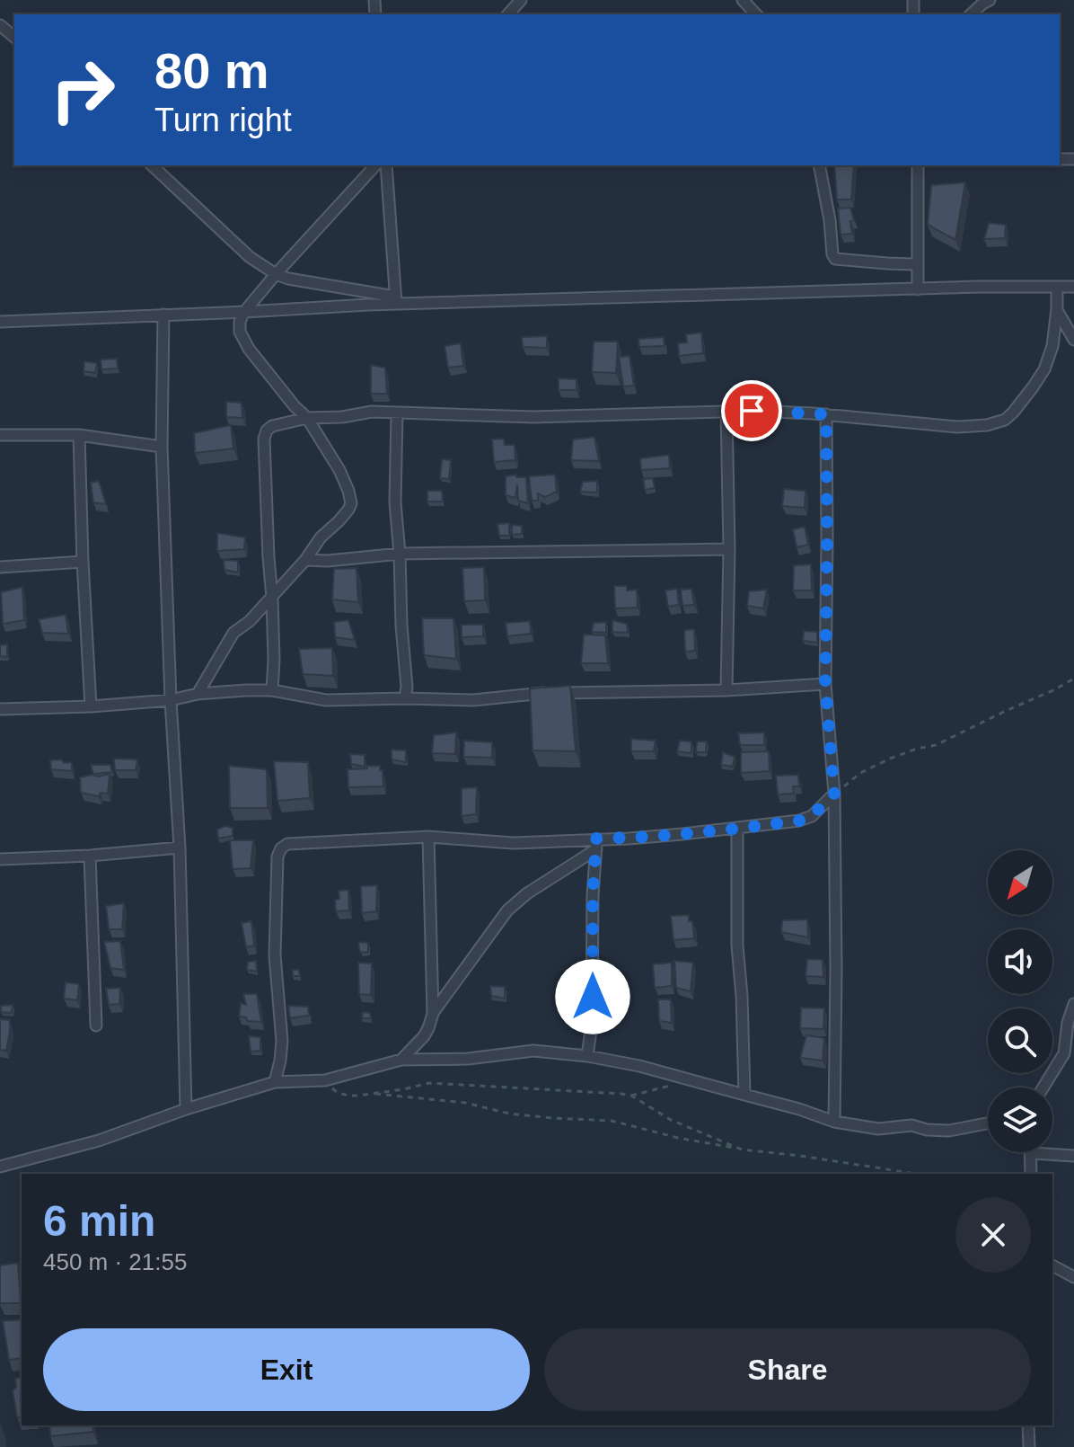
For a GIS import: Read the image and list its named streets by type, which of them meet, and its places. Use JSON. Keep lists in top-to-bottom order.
{
  "north": "bottom left",
  "page": {
    "turn": ["80 m", "Turn right"],
    "heading": ["6 min", "450 m · 21:55"],
    "buttons": ["Exit", "Share"]
  }
}
